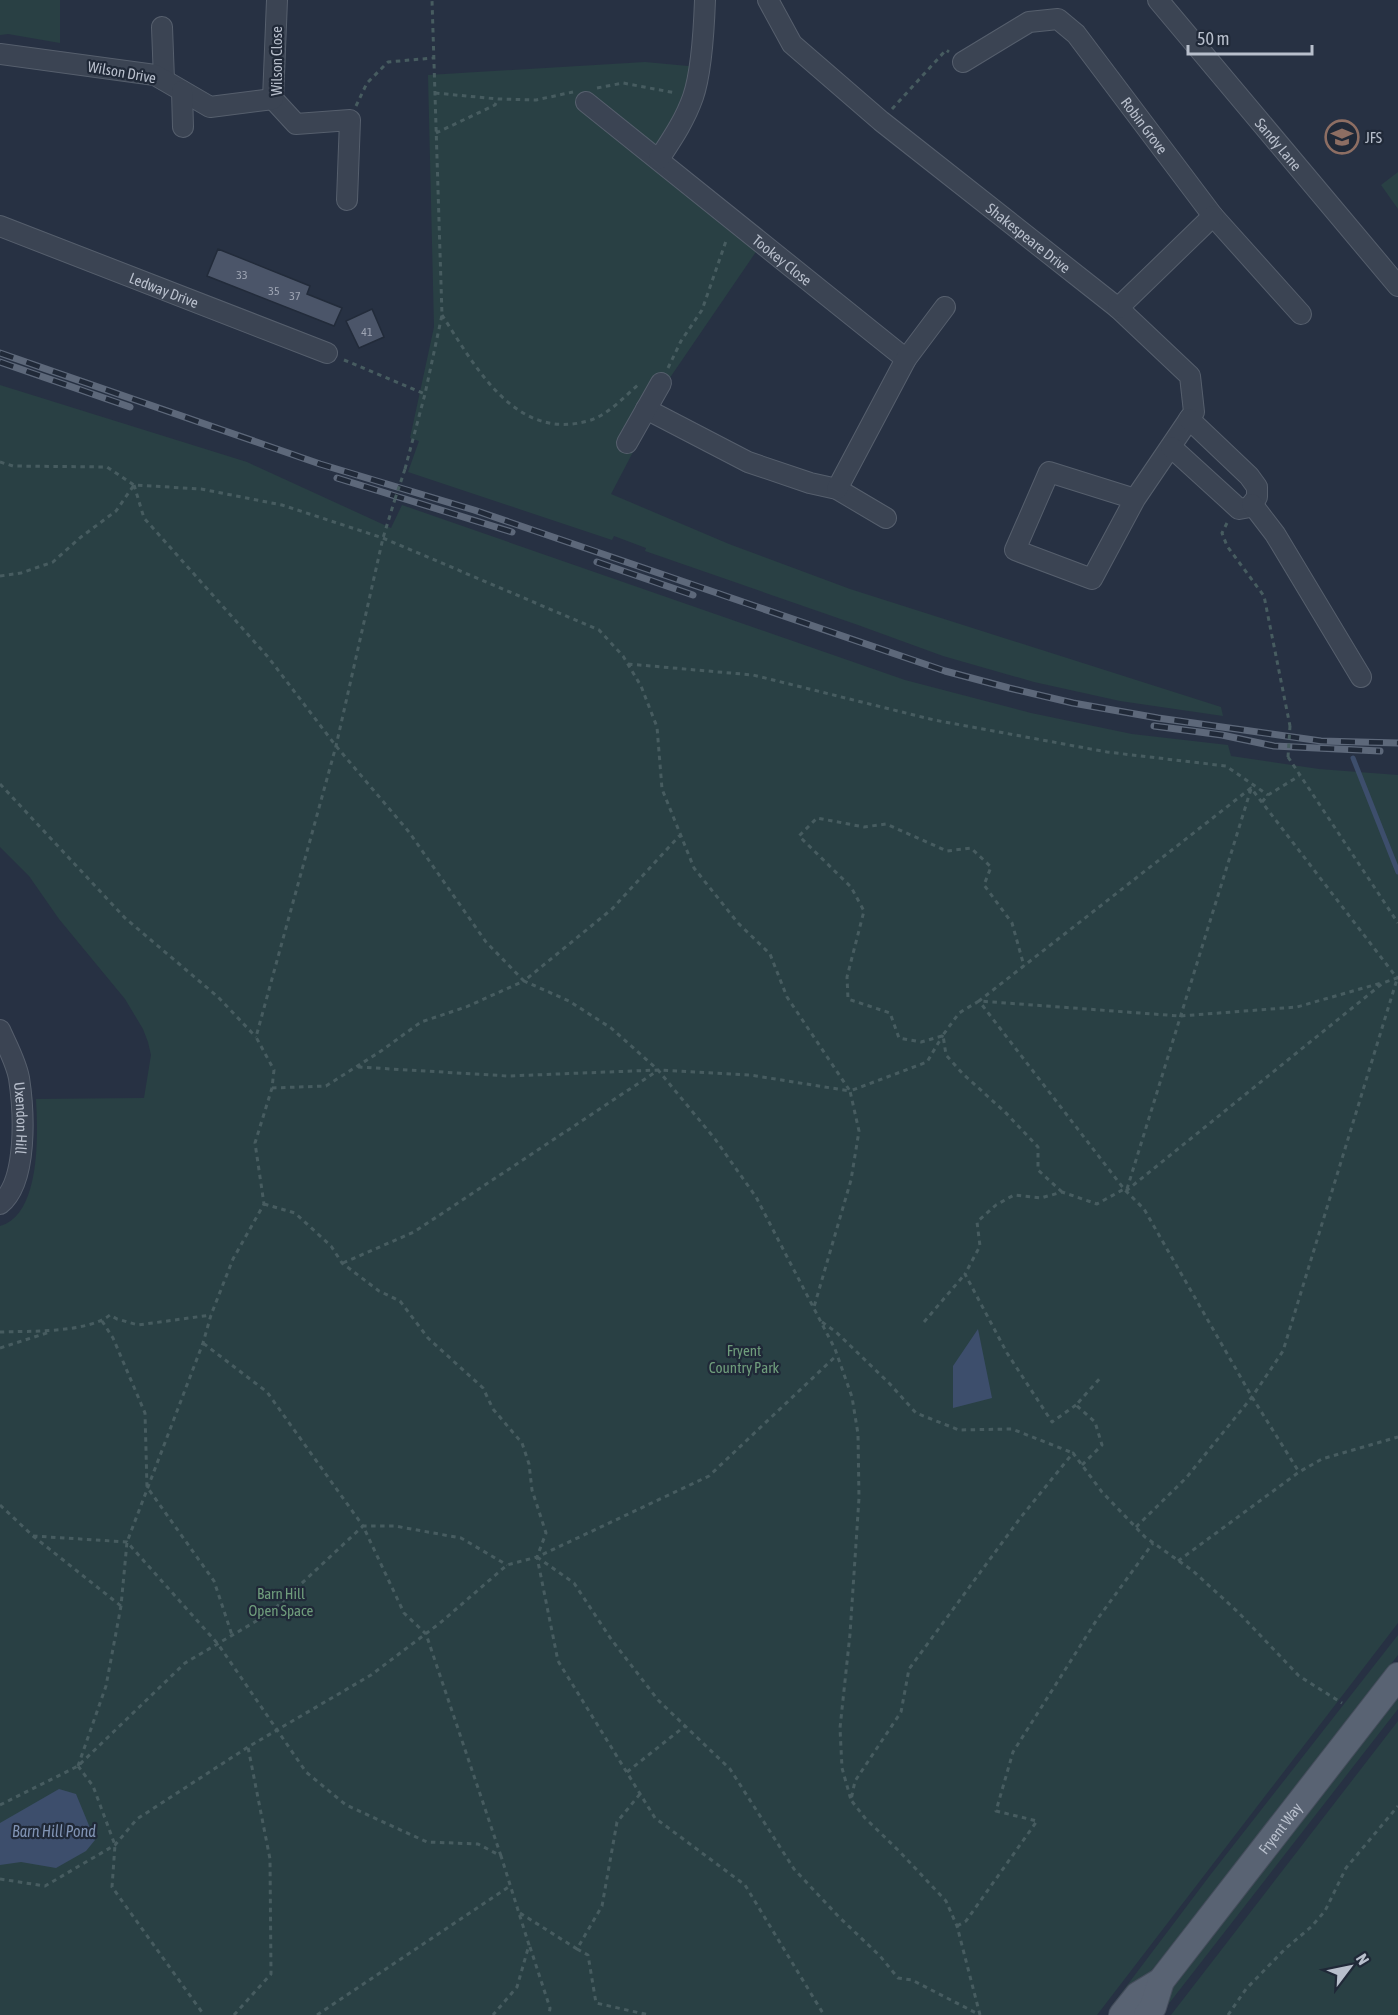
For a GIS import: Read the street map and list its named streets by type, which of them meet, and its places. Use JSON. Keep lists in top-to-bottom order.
{
  "streets": {
    "main road": ["Fryent Way"],
    "street": [
      "Wilson Close",
      "Wilson Drive",
      "Robin Grove",
      "Sandy Lane",
      "Shakespeare Drive",
      "Tookey Close",
      "Ledway Drive",
      "Uxendon Hill"
    ]
  },
  "crossings": [
    ["Wilson Close", "Wilson Drive"]
  ],
  "water": ["Barn Hill Pond"],
  "parks": ["Fryent Country Park", "Barn Hill Open Space"],
  "places": {
    "school or university": ["JFS"]
  },
  "house_numbers": [
    "33",
    "35",
    "37",
    "41"
  ],
  "scale_bar": "50 m",
  "north": "top right"
}
